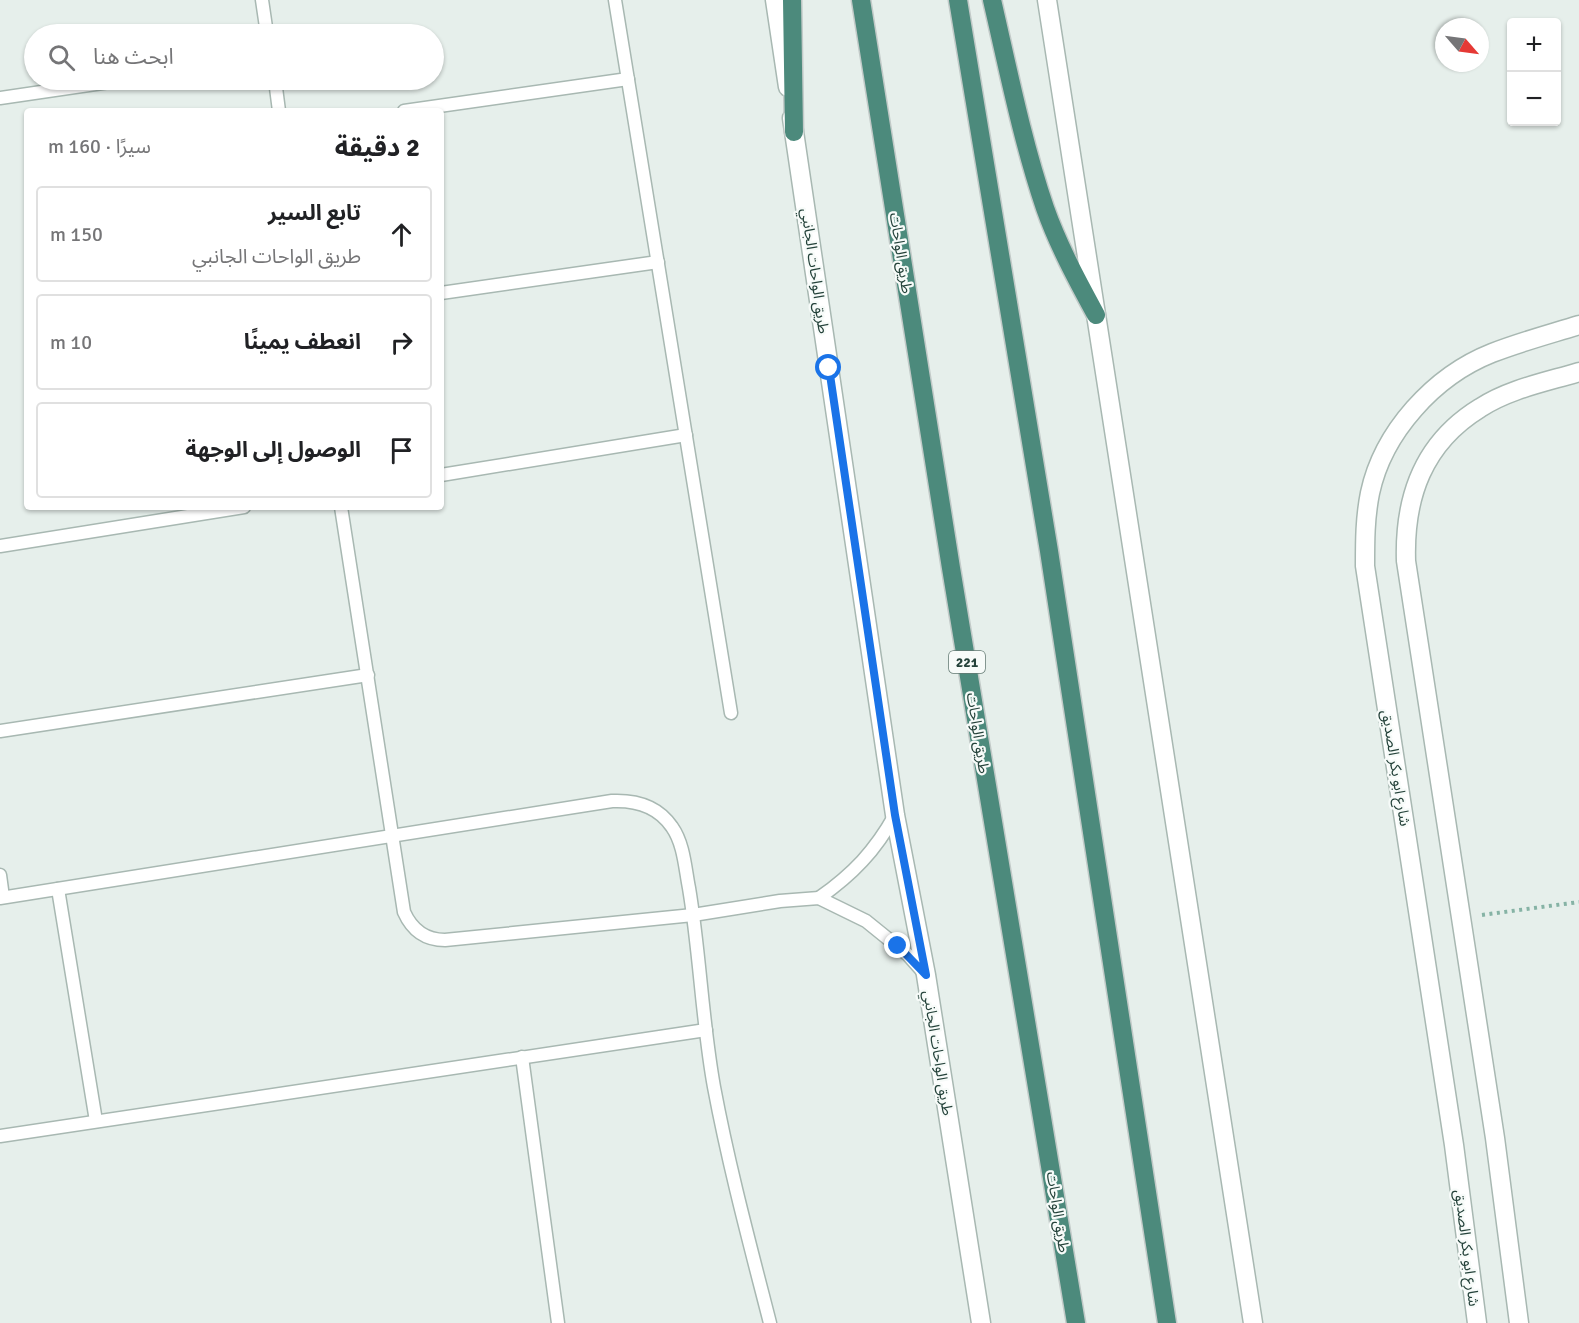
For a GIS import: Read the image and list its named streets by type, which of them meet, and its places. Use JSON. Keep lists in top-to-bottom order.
{
  "streets": {
    "highway": ["طريق الواحات", "221"],
    "street": ["طريق الواحات الجانبي", "شارع ابو بكر الصديق"]
  },
  "north": "bottom right",
  "page": {
    "map_buttons": ["+", "−"],
    "search": "ابحث هنا",
    "heading": ["2 دقيقة", "سيرًا · 160 m"],
    "list": [
      ["تابع السير", "طريق الواحات الجانبي", "150 m"],
      ["انعطف يمينًا", "10 m"],
      "الوصول إلى الوجهة"
    ]
  }
}
